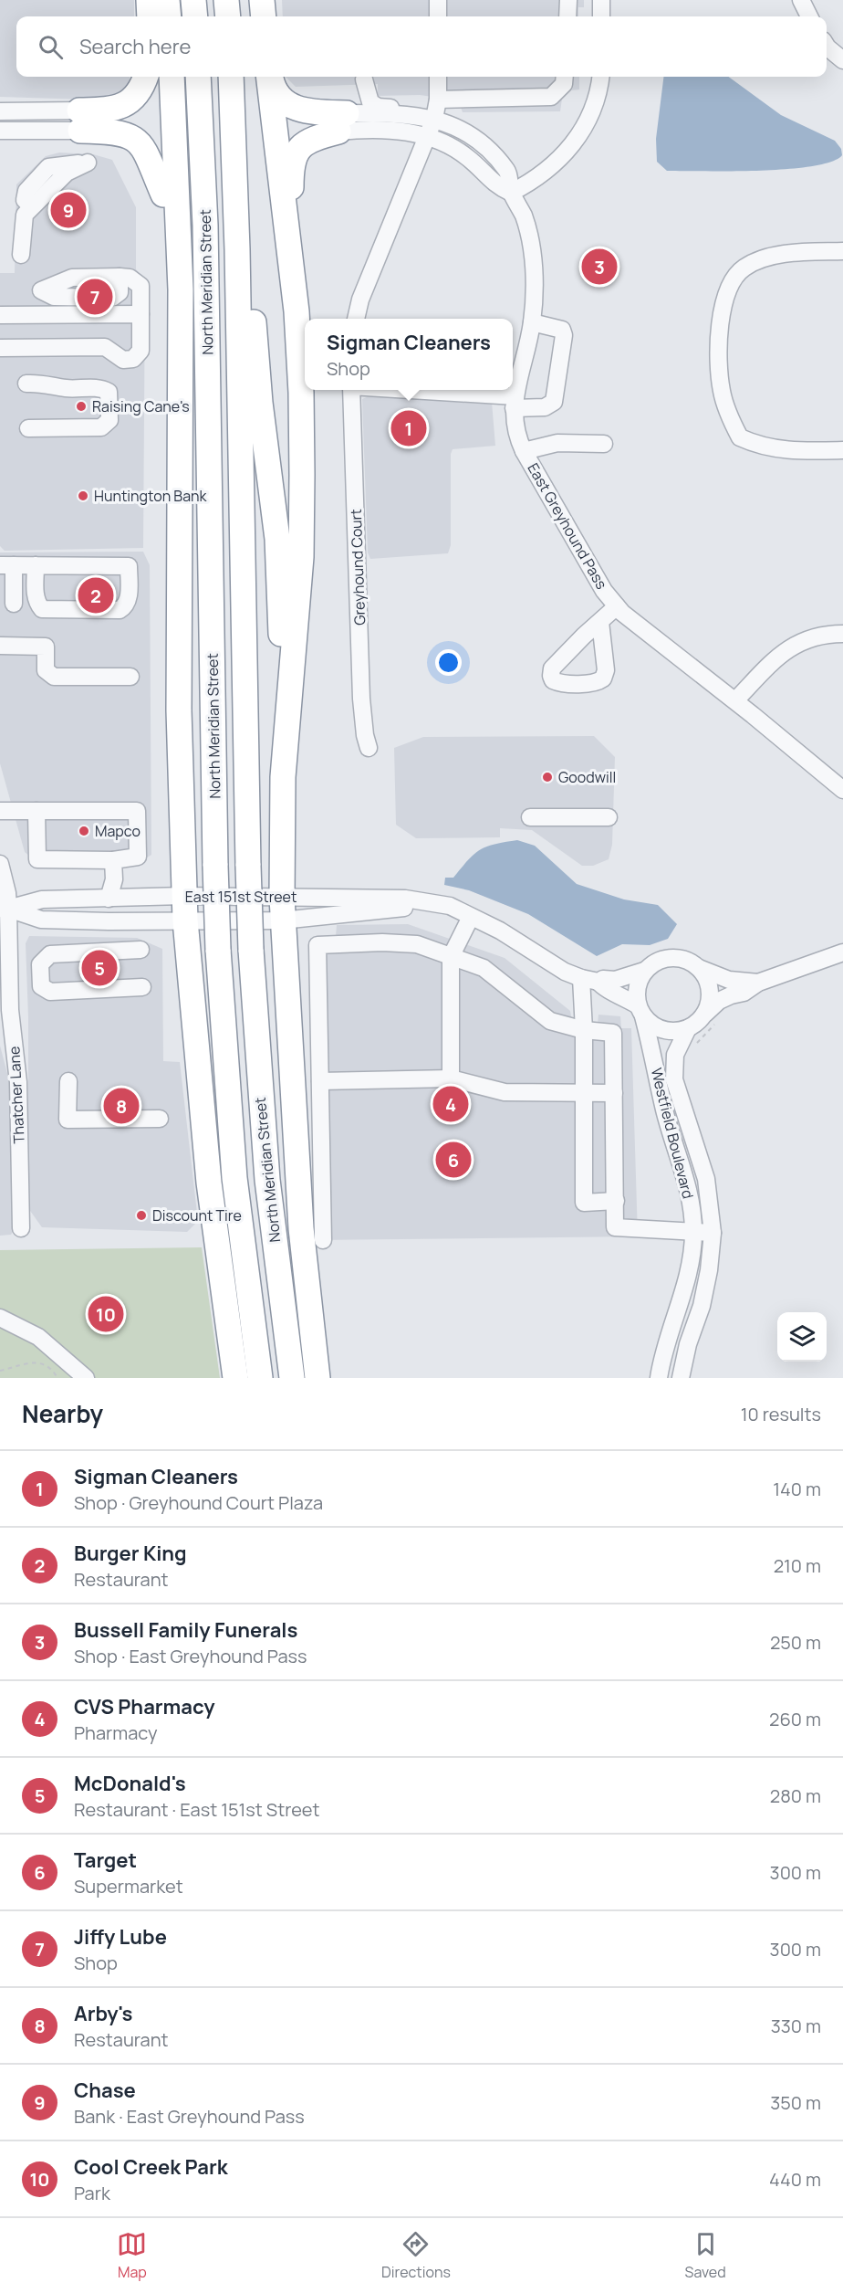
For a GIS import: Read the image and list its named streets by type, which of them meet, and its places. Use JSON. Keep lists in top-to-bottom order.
{
  "streets": {
    "highway": ["North Meridian Street"],
    "street": [
      "East Greyhound Pass",
      "Greyhound Court",
      "East 151st Street",
      "Thatcher Lane",
      "Westfield Boulevard"
    ]
  },
  "crossings": [
    ["East 151st Street", "Thatcher Lane"],
    ["East 151st Street", "Westfield Boulevard"]
  ],
  "places": [
    "Raising Cane's",
    "Huntington Bank",
    "Goodwill",
    "Mapco",
    "Discount Tire"
  ],
  "page": {
    "search": "Search here",
    "pins": [
      "9",
      "3",
      "7",
      "1",
      "2",
      "5",
      "4",
      "8",
      "6",
      "10"
    ],
    "popup": ["Sigman Cleaners", "Shop"],
    "heading": ["Nearby", "10 results"],
    "list": [
      {
        "mark": "1",
        "name": "Sigman Cleaners",
        "note": "Shop · Greyhound Court Plaza",
        "value": "140 m"
      },
      {
        "mark": "2",
        "name": "Burger King",
        "note": "Restaurant",
        "value": "210 m"
      },
      {
        "mark": "3",
        "name": "Bussell Family Funerals",
        "note": "Shop · East Greyhound Pass",
        "value": "250 m"
      },
      {
        "mark": "4",
        "name": "CVS Pharmacy",
        "note": "Pharmacy",
        "value": "260 m"
      },
      {
        "mark": "5",
        "name": "McDonald's",
        "note": "Restaurant · East 151st Street",
        "value": "280 m"
      },
      {
        "mark": "6",
        "name": "Target",
        "note": "Supermarket",
        "value": "300 m"
      },
      {
        "mark": "7",
        "name": "Jiffy Lube",
        "note": "Shop",
        "value": "300 m"
      },
      {
        "mark": "8",
        "name": "Arby's",
        "note": "Restaurant",
        "value": "330 m"
      },
      {
        "mark": "9",
        "name": "Chase",
        "note": "Bank · East Greyhound Pass",
        "value": "350 m"
      },
      {
        "mark": "10",
        "name": "Cool Creek Park",
        "note": "Park",
        "value": "440 m"
      }
    ],
    "nav": ["Map", "Directions", "Saved"]
  }
}
